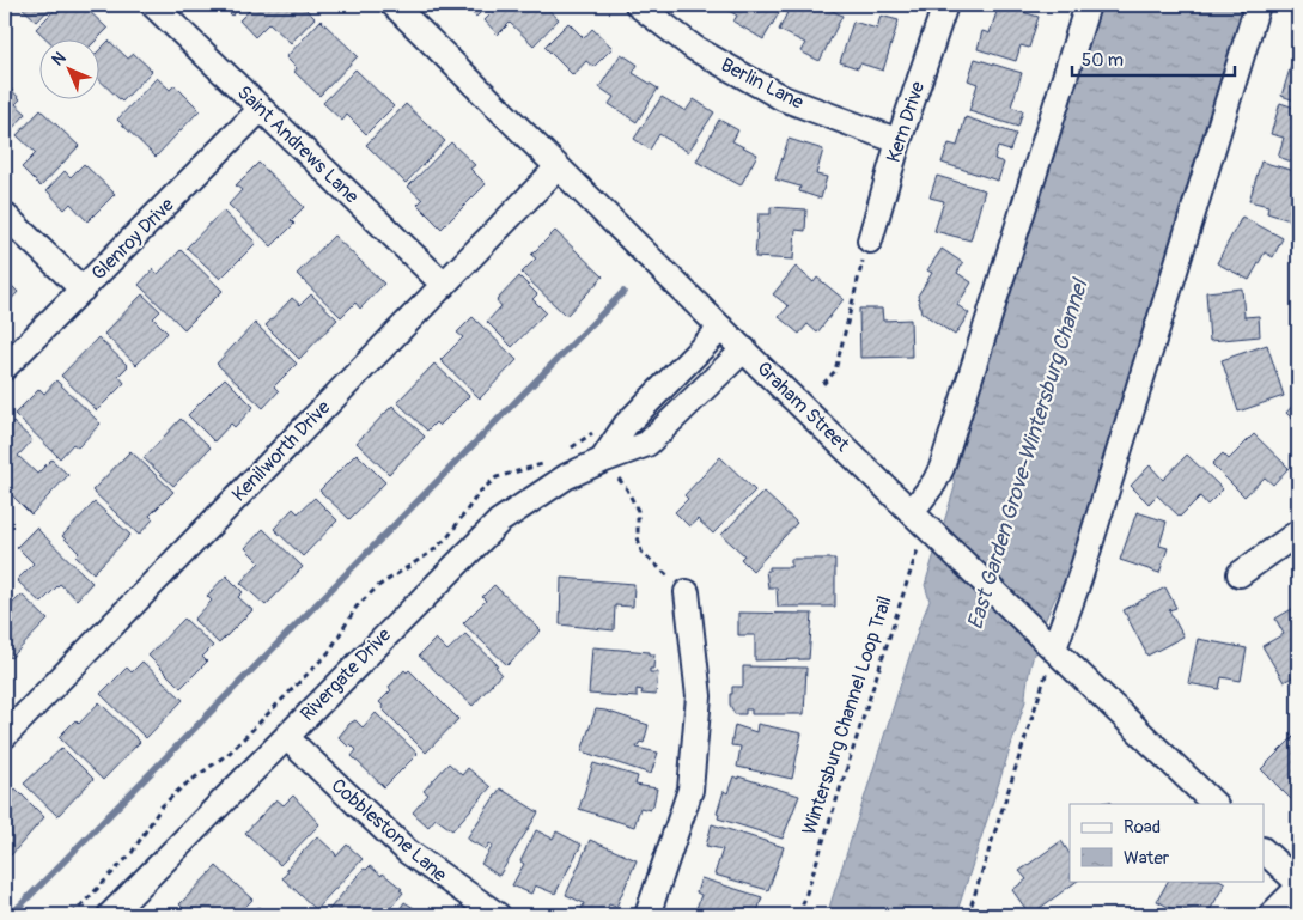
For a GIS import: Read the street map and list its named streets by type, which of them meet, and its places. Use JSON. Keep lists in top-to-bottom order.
{
  "streets": {
    "street": [
      "Berlin Lane",
      "Kern Drive",
      "Saint Andrews Lane",
      "Glenroy Drive",
      "Graham Street",
      "Kenilworth Drive",
      "Rivergate Drive",
      "Cobblestone Lane"
    ],
    "path": ["Wintersburg Channel Loop Trail"]
  },
  "crossings": [
    ["Berlin Lane", "Kern Drive"],
    ["Saint Andrews Lane", "Glenroy Drive"],
    ["Saint Andrews Lane", "Kenilworth Drive"],
    ["Graham Street", "Kenilworth Drive"],
    ["Graham Street", "Rivergate Drive"],
    ["Graham Street", "Wintersburg Channel Loop Trail"],
    ["Rivergate Drive", "Cobblestone Lane"]
  ],
  "water": ["East Garden Grove-Wintersburg Channel"],
  "legend": ["Road", "Water"],
  "scale_bar": "50 m",
  "north": "top left"
}
